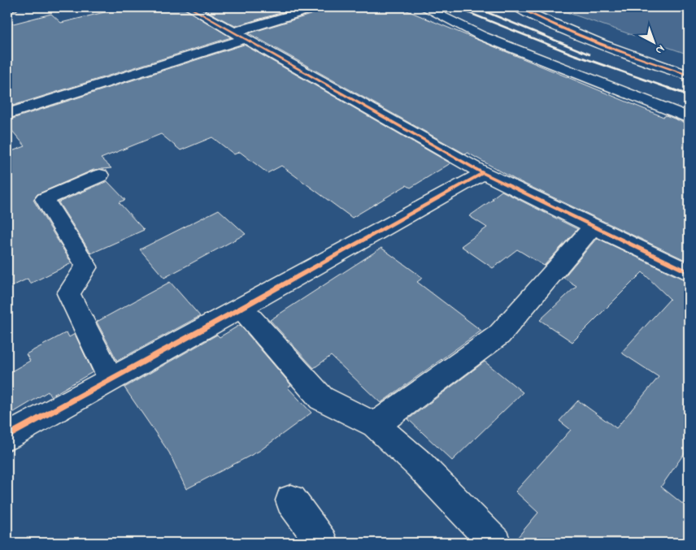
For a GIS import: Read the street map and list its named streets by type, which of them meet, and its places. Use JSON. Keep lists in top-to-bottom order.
{
  "north": "bottom right"
}
